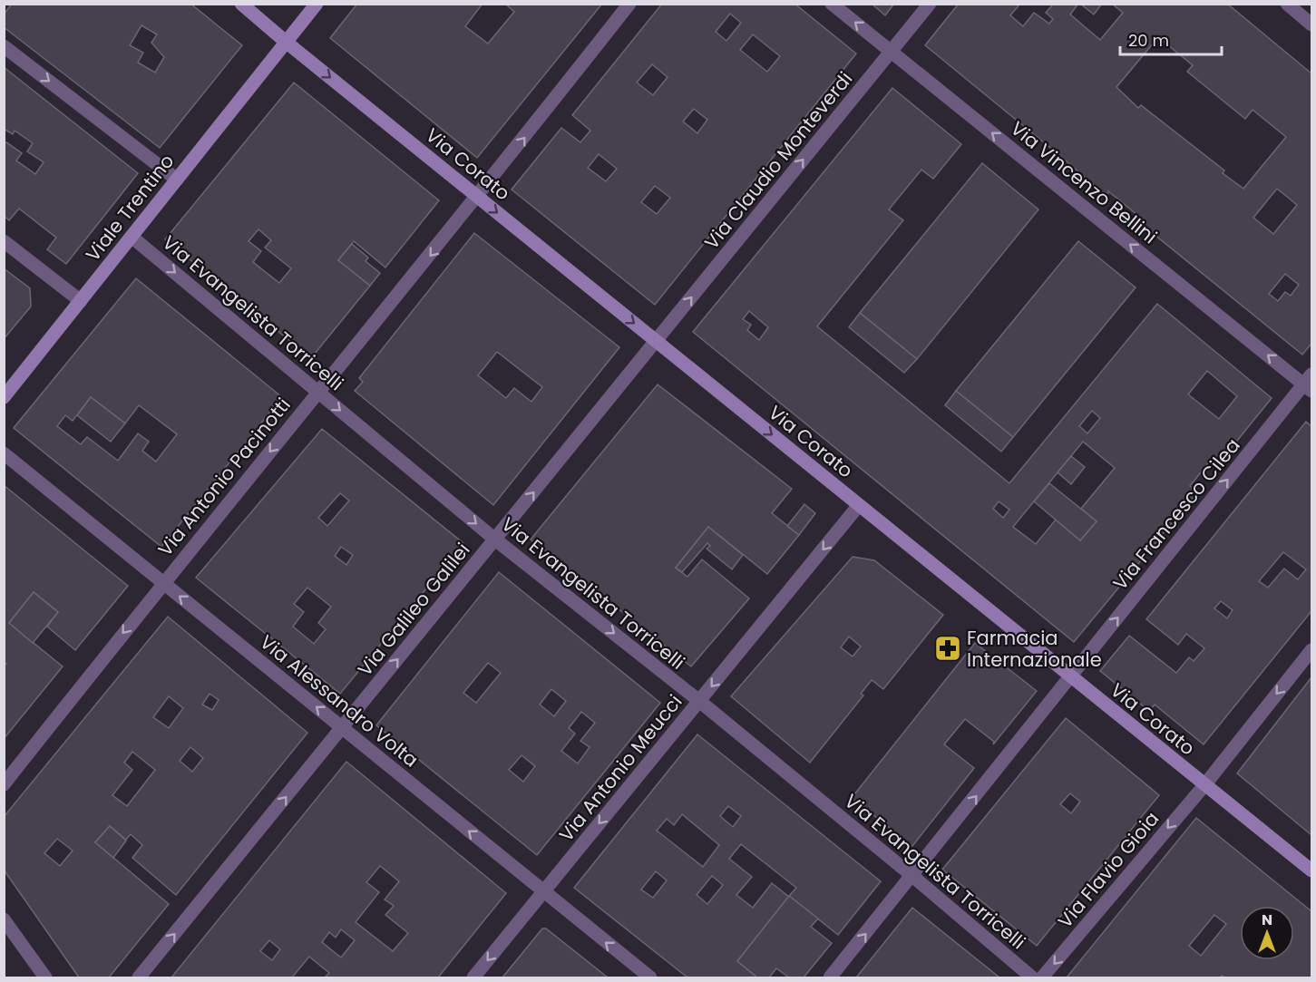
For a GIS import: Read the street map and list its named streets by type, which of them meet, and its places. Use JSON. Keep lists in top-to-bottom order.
{
  "streets": {
    "street": [
      "Via Claudio Monteverdi",
      "Via Corato",
      "Via Vincenzo Bellini",
      "Viale Trentino",
      "Via Evangelista Torricelli",
      "Via Antonio Pacinotti",
      "Via Francesco Cilea",
      "Via Galileo Galilei",
      "Via Alessandro Volta",
      "Via Antonio Meucci",
      "Via Flavio Gioia"
    ]
  },
  "crossings": [
    ["Via Claudio Monteverdi", "Via Corato"],
    ["Via Claudio Monteverdi", "Via Vincenzo Bellini"],
    ["Via Claudio Monteverdi", "Via Galileo Galilei"],
    ["Via Corato", "Viale Trentino"],
    ["Via Corato", "Via Antonio Pacinotti"],
    ["Via Corato", "Via Francesco Cilea"],
    ["Via Corato", "Via Galileo Galilei"],
    ["Via Corato", "Via Antonio Meucci"],
    ["Via Corato", "Via Flavio Gioia"],
    ["Via Vincenzo Bellini", "Via Francesco Cilea"],
    ["Viale Trentino", "Via Evangelista Torricelli"],
    ["Via Evangelista Torricelli", "Via Antonio Pacinotti"],
    ["Via Evangelista Torricelli", "Via Francesco Cilea"],
    ["Via Evangelista Torricelli", "Via Galileo Galilei"],
    ["Via Evangelista Torricelli", "Via Antonio Meucci"],
    ["Via Antonio Pacinotti", "Via Alessandro Volta"],
    ["Via Galileo Galilei", "Via Alessandro Volta"],
    ["Via Alessandro Volta", "Via Antonio Meucci"]
  ],
  "one_way": [
    "Via Claudio Monteverdi",
    "Via Corato",
    "Via Vincenzo Bellini",
    "Via Evangelista Torricelli",
    "Via Francesco Cilea",
    "Via Galileo Galilei",
    "Via Alessandro Volta",
    "Via Antonio Meucci",
    "Via Flavio Gioia"
  ],
  "places": {
    "pharmacy": ["Farmacia Internazionale"]
  },
  "scale_bar": "20 m",
  "north": "top"
}
